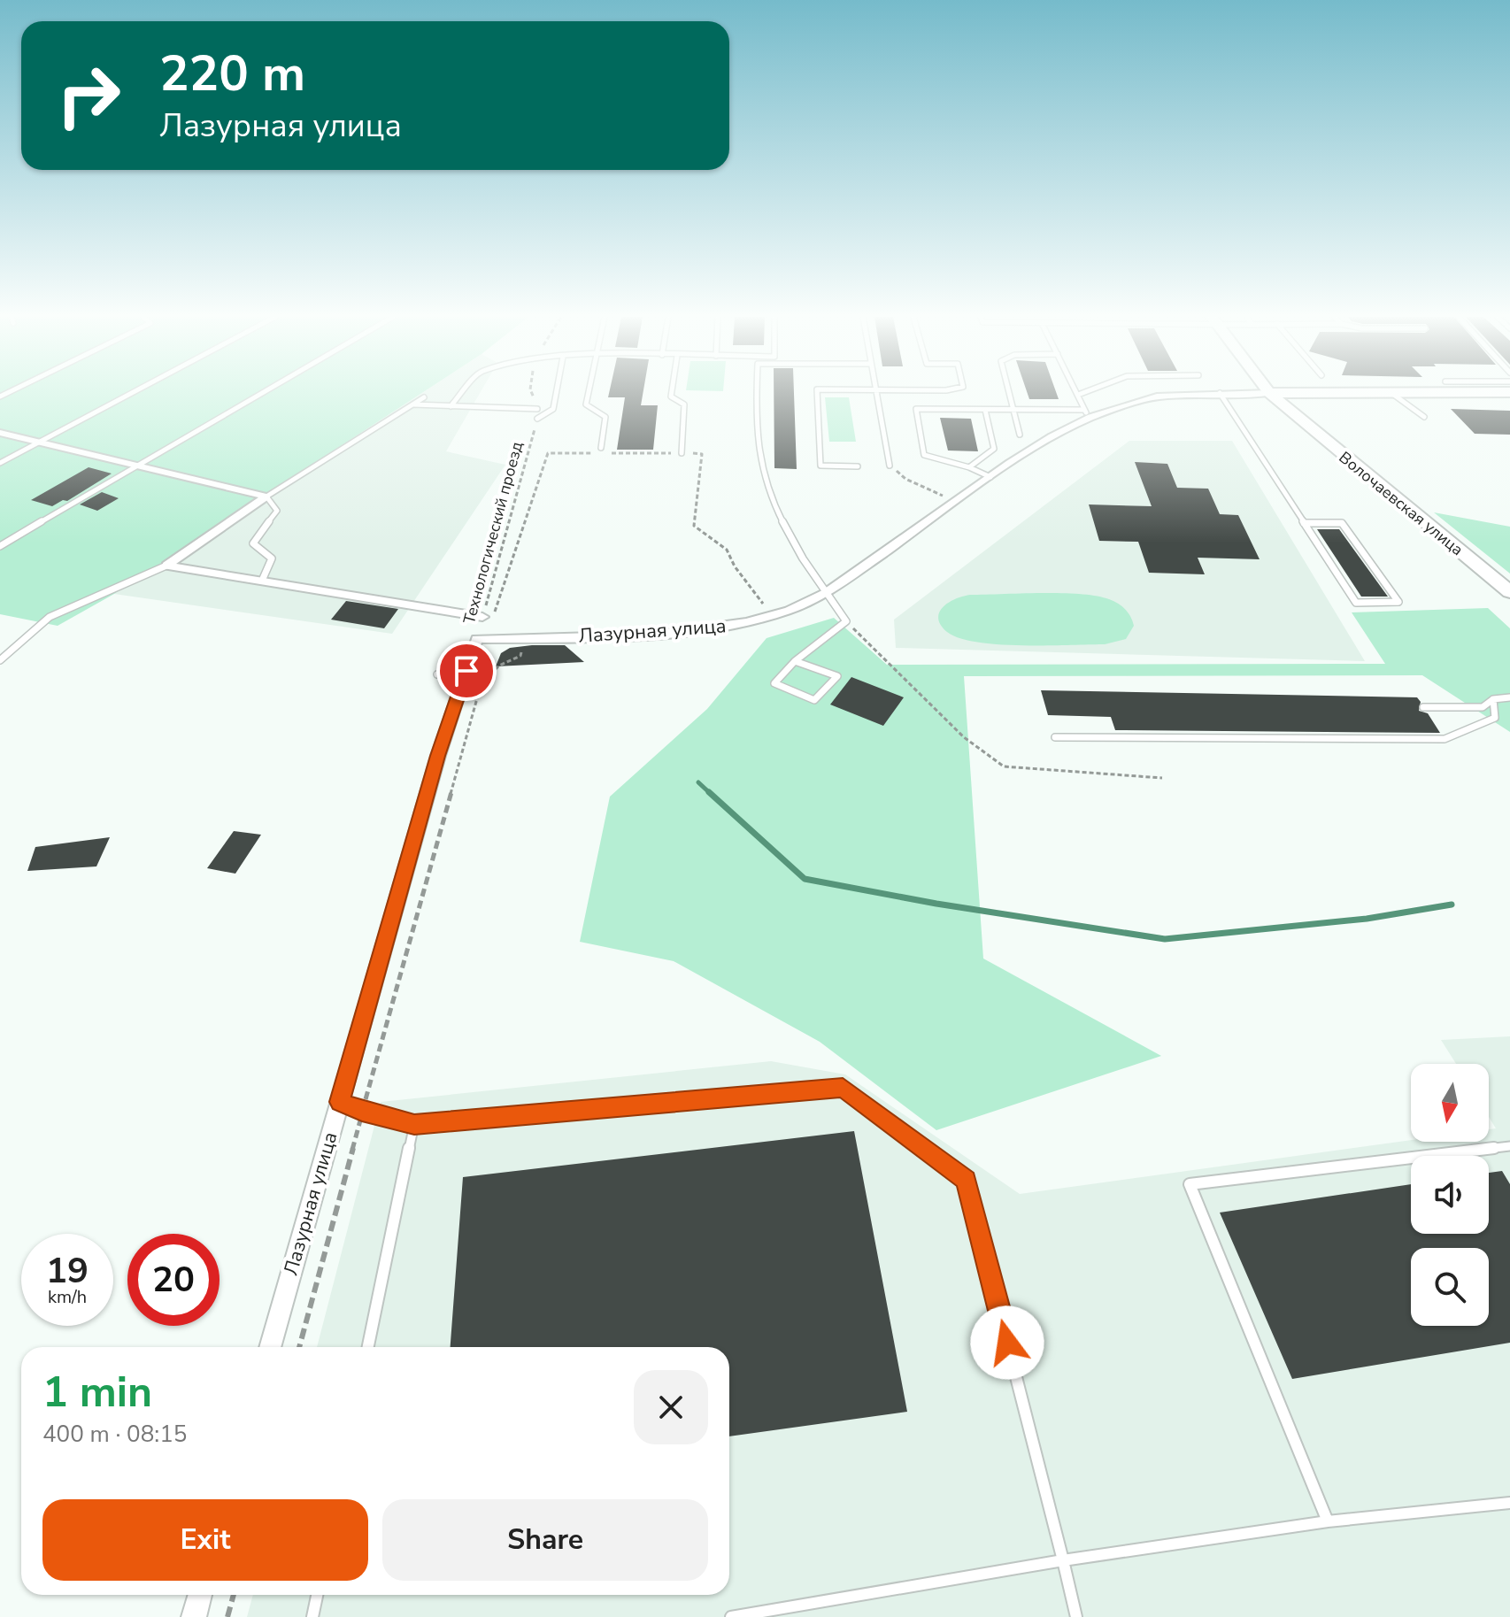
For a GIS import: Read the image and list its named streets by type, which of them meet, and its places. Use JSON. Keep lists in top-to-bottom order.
{
  "streets": {
    "street": ["Волочаевская улица", "Лазурная улица"],
    "path": ["Технологический проезд"]
  },
  "crossings": [
    ["Волочаевская улица", "Лазурная улица"]
  ],
  "north": "bottom",
  "page": {
    "turn": ["220 m", "Лазурная улица"],
    "speed": "19 km/h",
    "limit": "20",
    "heading": ["1 min", "400 m · 08:15"],
    "buttons": ["Exit", "Share"]
  }
}
